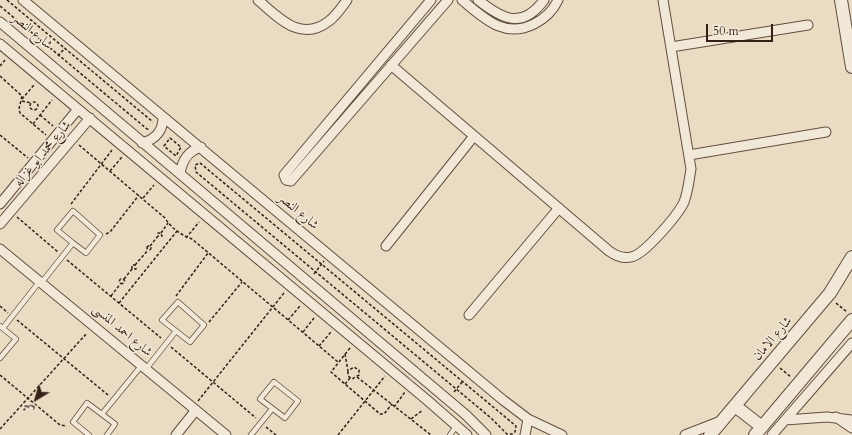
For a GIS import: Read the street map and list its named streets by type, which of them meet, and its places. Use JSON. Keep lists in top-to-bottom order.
{
  "streets": {
    "street": [
      "شارع النصر",
      "شارع محمد ابو غزاله",
      "شارع احمد المنسى",
      "شارع الامان"
    ]
  },
  "scale_bar": "50 m",
  "north": "bottom left"
}
